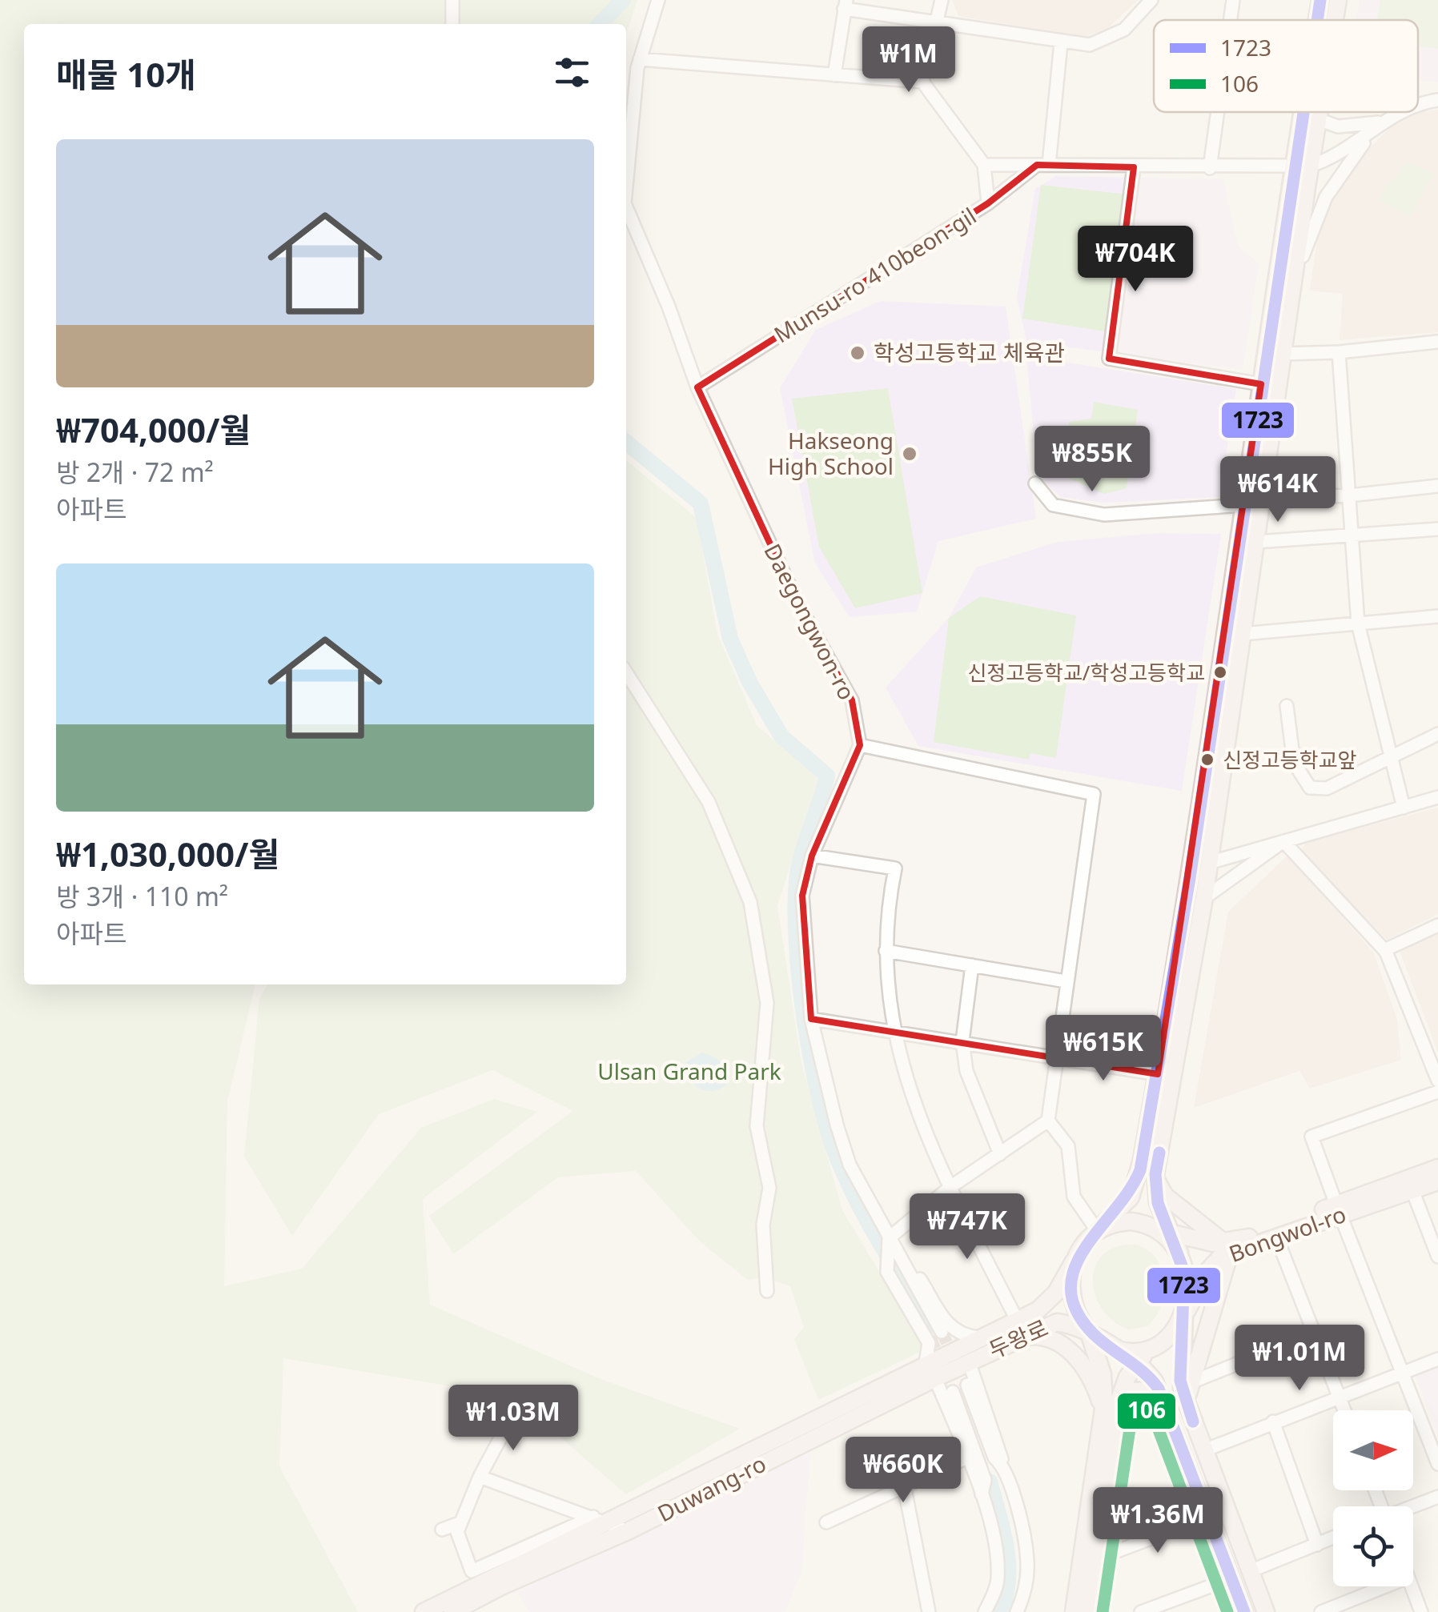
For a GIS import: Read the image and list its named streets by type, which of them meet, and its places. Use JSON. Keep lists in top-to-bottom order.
{
  "streets": {
    "main road": ["Bongwol-ro", "두왕로", "Duwang-ro"],
    "street": ["Munsu-ro 410beon-gil", "Daegongwon-ro"]
  },
  "crossings": [
    ["Munsu-ro 410beon-gil", "Daegongwon-ro"],
    ["Bongwol-ro", "두왕로"],
    ["두왕로", "Duwang-ro"]
  ],
  "parks": ["Ulsan Grand Park"],
  "places": [
    "학성고등학교 체육관",
    "Hakseong High School",
    "신정고등학교/학성고등학교",
    "신정고등학교앞"
  ],
  "lines": ["transit line 1723", "transit line 106"],
  "legend": ["1723", "106"],
  "north": "right",
  "page": {
    "heading": "매물 10개",
    "price": [
      "₩1M",
      "₩704K",
      "₩855K",
      "₩614K",
      "₩615K",
      "₩747K",
      "₩1.01M",
      "₩1.03M",
      "₩660K",
      "₩1.36M"
    ],
    "list": [
      {
        "name": "₩704,000/월",
        "note": "방 2개 · 72 m² · 아파트"
      },
      {
        "name": "₩1,030,000/월",
        "note": "방 3개 · 110 m² · 아파트"
      }
    ]
  }
}
